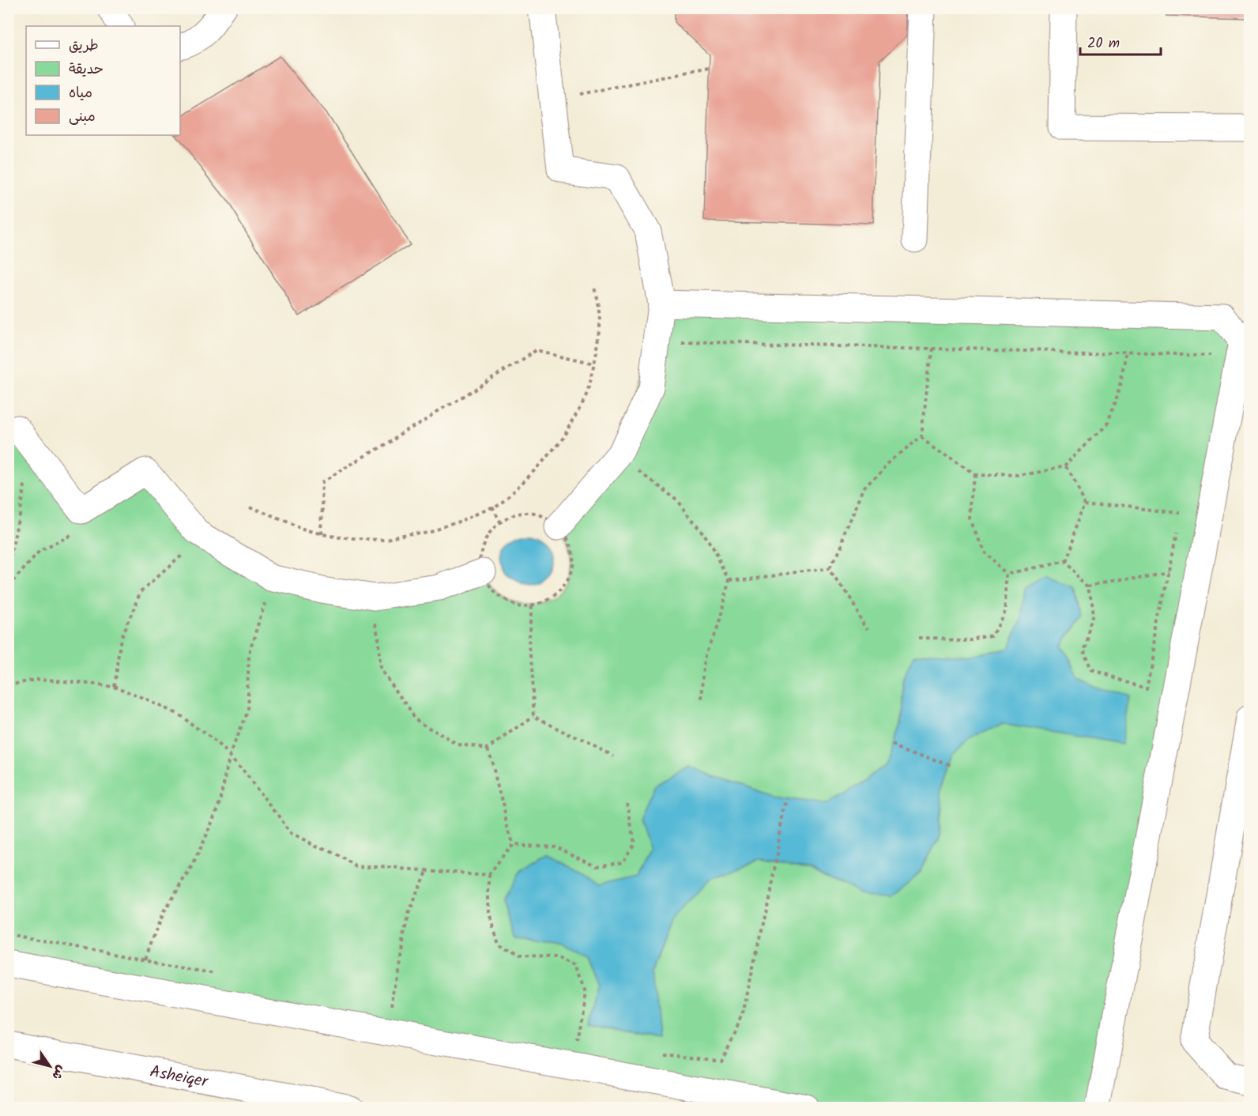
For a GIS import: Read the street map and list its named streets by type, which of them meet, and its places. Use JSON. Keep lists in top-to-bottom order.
{
  "streets": {
    "street": ["Asheiqer"]
  },
  "legend": [
    "طريق",
    "حديقة",
    "مياه",
    "مبنى"
  ],
  "scale_bar": "20 m",
  "north": "bottom right"
}
